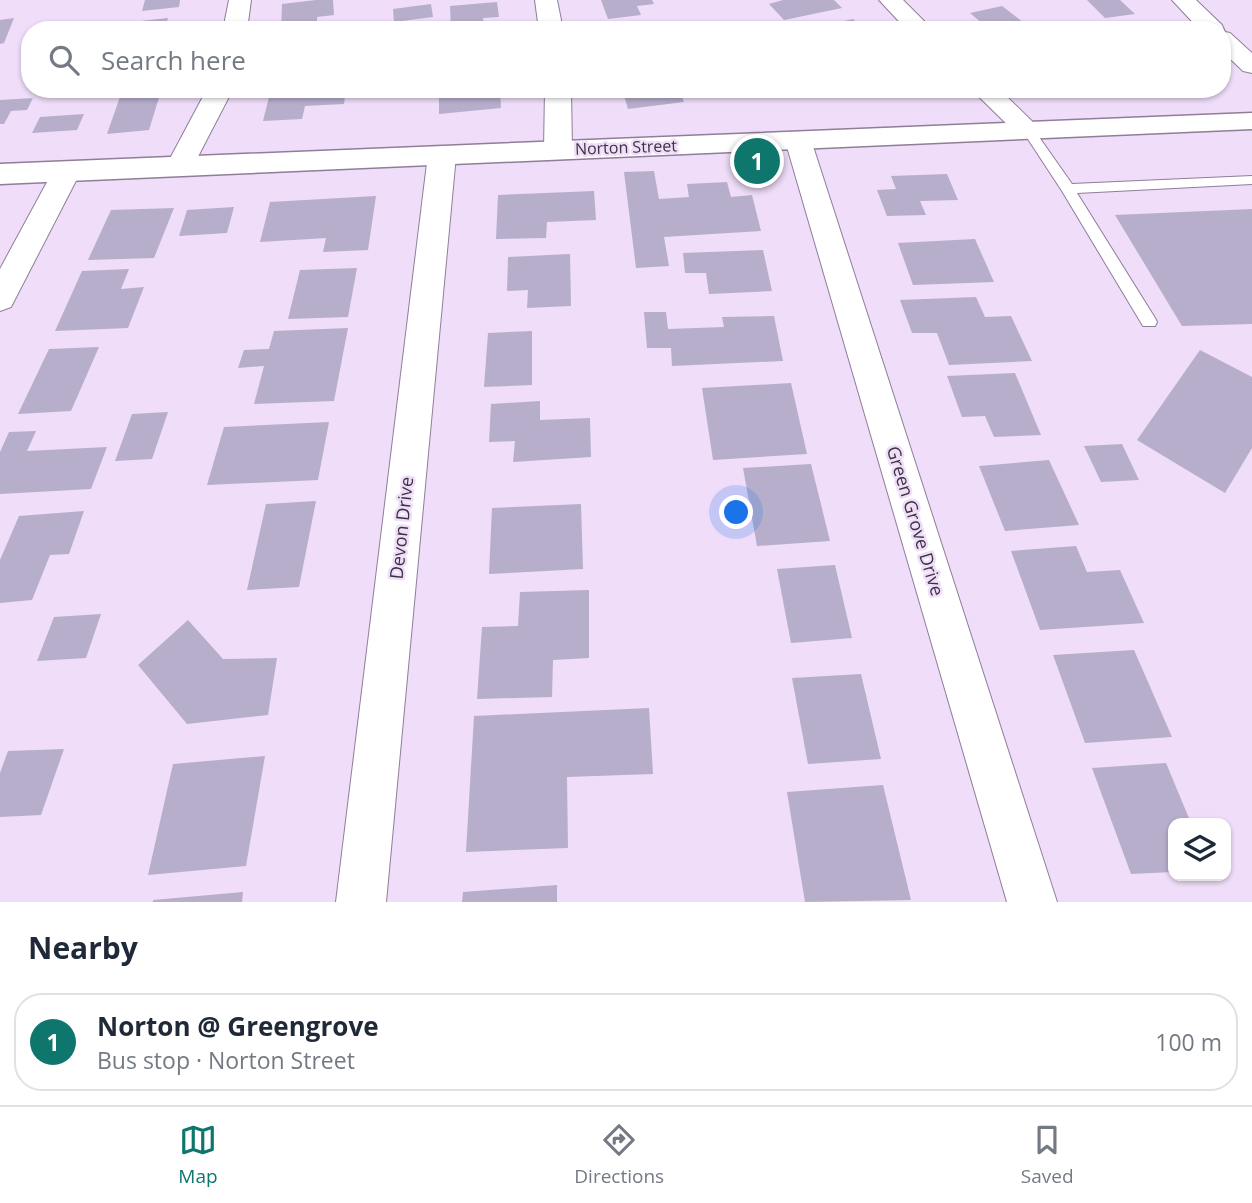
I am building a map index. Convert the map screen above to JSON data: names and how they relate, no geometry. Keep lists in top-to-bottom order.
{
  "streets": {
    "street": ["Norton Street", "Green Grove Drive", "Devon Drive"]
  },
  "crossings": [
    ["Norton Street", "Green Grove Drive"],
    ["Norton Street", "Devon Drive"]
  ],
  "page": {
    "search": "Search here",
    "pins": "1",
    "heading": "Nearby",
    "list": [
      {
        "mark": "1",
        "name": "Norton @ Greengrove",
        "note": "Bus stop · Norton Street",
        "value": "100 m"
      }
    ],
    "nav": ["Map", "Directions", "Saved"]
  }
}
